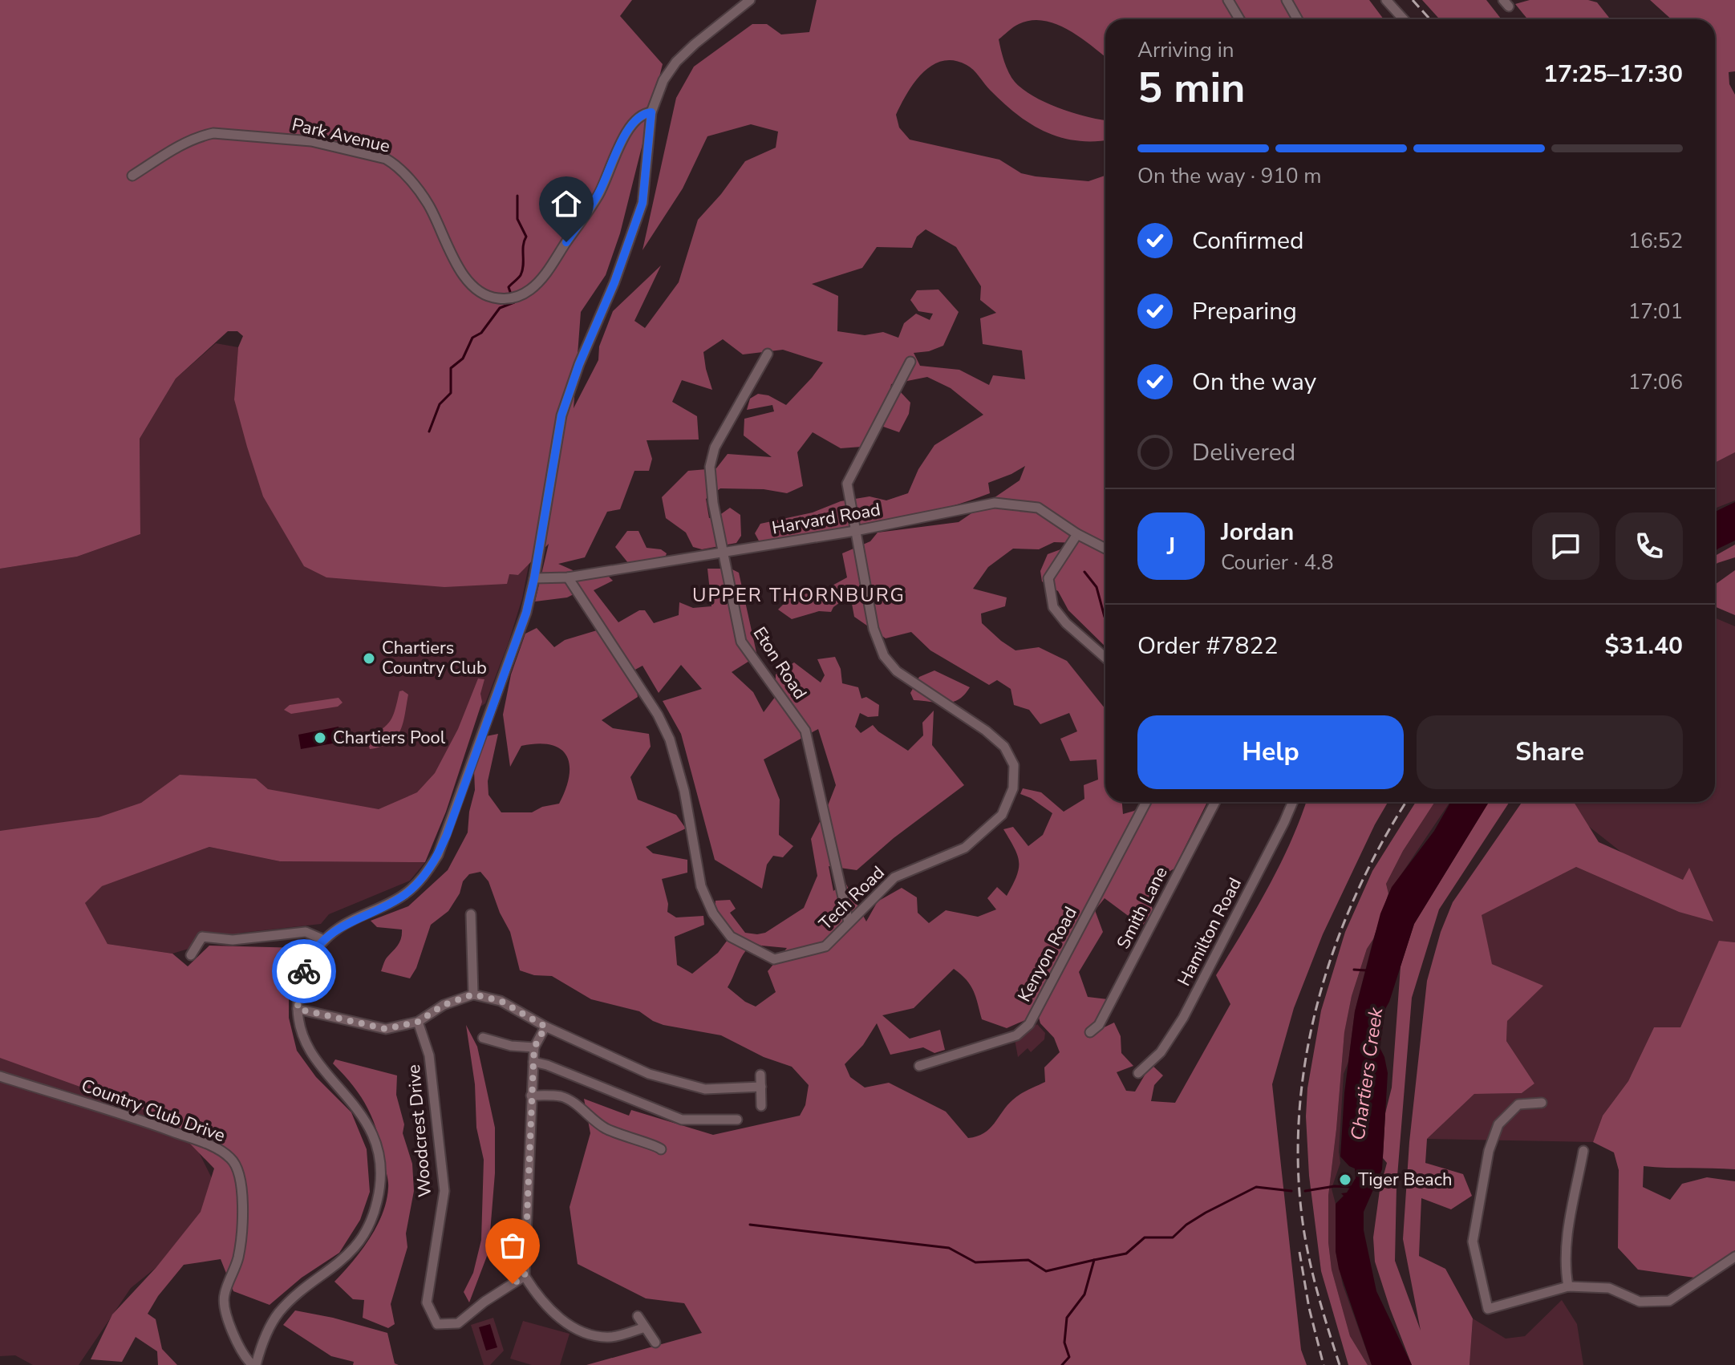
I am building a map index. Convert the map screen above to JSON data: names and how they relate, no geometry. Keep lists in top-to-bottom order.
{
  "streets": {
    "street": [
      "Park Avenue",
      "Harvard Road",
      "Eton Road",
      "Tech Road",
      "Smith Lane",
      "Hamilton Road",
      "Kenyon Road",
      "Country Club Drive",
      "Woodcrest Drive"
    ]
  },
  "crossings": [
    ["Harvard Road", "Eton Road"],
    ["Harvard Road", "Tech Road"],
    ["Eton Road", "Tech Road"]
  ],
  "districts": ["UPPER THORNBURG"],
  "water": ["Chartiers Creek"],
  "places": ["Chartiers Country Club", "Chartiers Pool", "Tiger Beach"],
  "page": {
    "heading": ["5 min", "Arriving in", "17:25–17:30"],
    "panel": [
      "Jordan",
      "Courier · 4.8",
      "Order #7822",
      "$31.40"
    ],
    "bar": "On the way · 910 m",
    "list": [
      ["Confirmed", "16:52"],
      ["Preparing", "17:01"],
      ["On the way", "17:06"],
      "Delivered"
    ],
    "round": "J",
    "buttons": ["Help", "Share"]
  }
}
